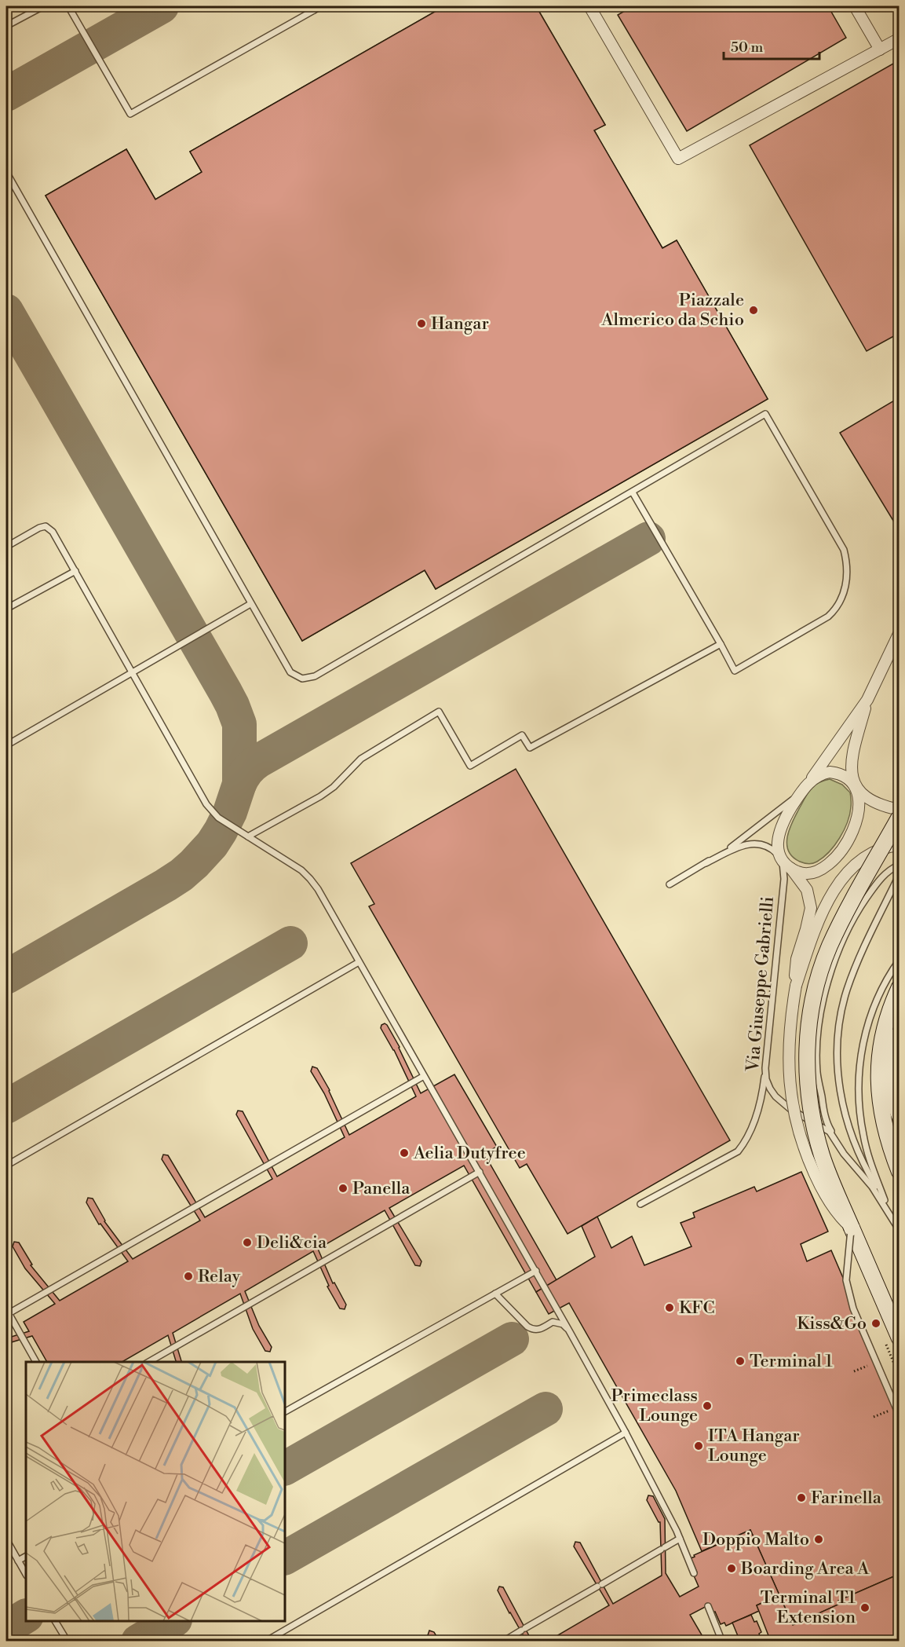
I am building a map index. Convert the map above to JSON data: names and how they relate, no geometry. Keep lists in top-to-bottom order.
{
  "streets": {
    "lane": ["Via Giuseppe Gabrielli"]
  },
  "places": [
    "Piazzale Almerico da Schio",
    "Hangar",
    "Aelia Dutyfree",
    "Panella",
    "Deli&cia",
    "Relay",
    "KFC",
    "Kiss&Go",
    "Terminal 1",
    "Primeclass Lounge",
    "ITA Hangar Lounge",
    "Farinella",
    "Doppio Malto",
    "Boarding Area A",
    "Terminal T1 Extension"
  ],
  "scale_bar": "50 m"
}
